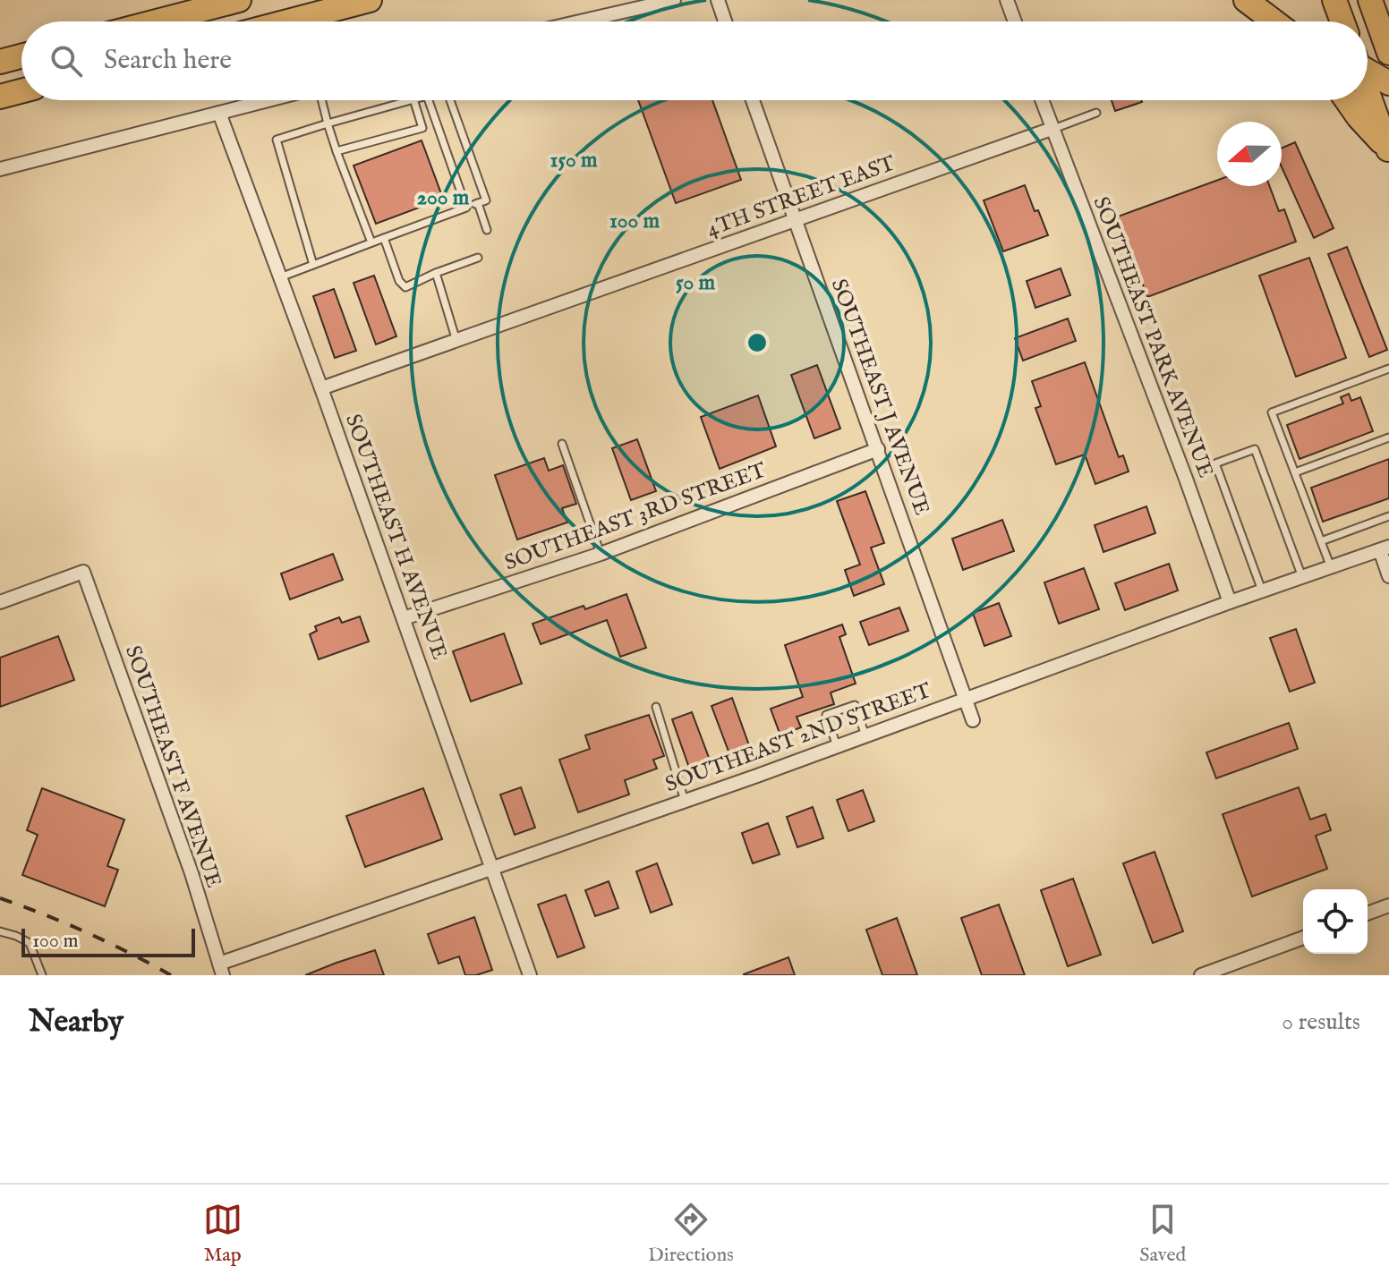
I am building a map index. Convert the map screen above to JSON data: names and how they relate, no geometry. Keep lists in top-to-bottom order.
{
  "streets": {
    "street": [
      "4TH STREET EAST",
      "SOUTHEAST PARK AVENUE",
      "SOUTHEAST J AVENUE",
      "SOUTHEAST 3RD STREET",
      "SOUTHEAST H AVENUE",
      "SOUTHEAST 2ND STREET",
      "SOUTHEAST F AVENUE"
    ]
  },
  "crossings": [
    ["4TH STREET EAST", "SOUTHEAST PARK AVENUE"],
    ["4TH STREET EAST", "SOUTHEAST J AVENUE"],
    ["4TH STREET EAST", "SOUTHEAST H AVENUE"],
    ["SOUTHEAST PARK AVENUE", "SOUTHEAST 2ND STREET"],
    ["SOUTHEAST J AVENUE", "SOUTHEAST 3RD STREET"],
    ["SOUTHEAST J AVENUE", "SOUTHEAST 2ND STREET"],
    ["SOUTHEAST 3RD STREET", "SOUTHEAST H AVENUE"],
    ["SOUTHEAST H AVENUE", "SOUTHEAST 2ND STREET"],
    ["SOUTHEAST 2ND STREET", "SOUTHEAST F AVENUE"]
  ],
  "scale_bar": "100 m",
  "north": "left",
  "page": {
    "search": "Search here",
    "scale": "100 m",
    "heading": ["Nearby", "0 results"],
    "nav": ["Map", "Directions", "Saved"]
  },
  "rings": [
    "150 m",
    "200 m",
    "100 m",
    "50 m"
  ]
}
